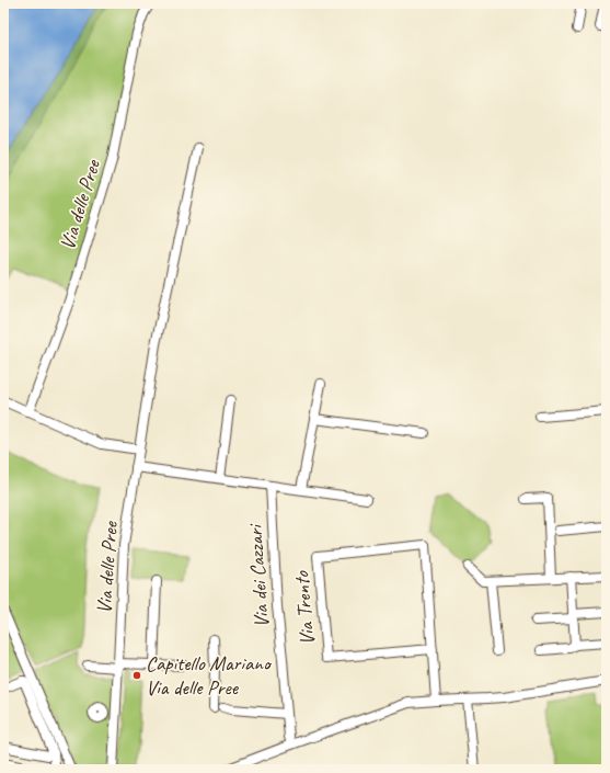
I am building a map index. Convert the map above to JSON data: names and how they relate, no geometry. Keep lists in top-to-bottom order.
{
  "streets": {
    "street": ["Via delle Pree", "Via dei Cazzari", "Via Trento"]
  },
  "places": ["Capitello Mariano Via delle Pree"]
}
